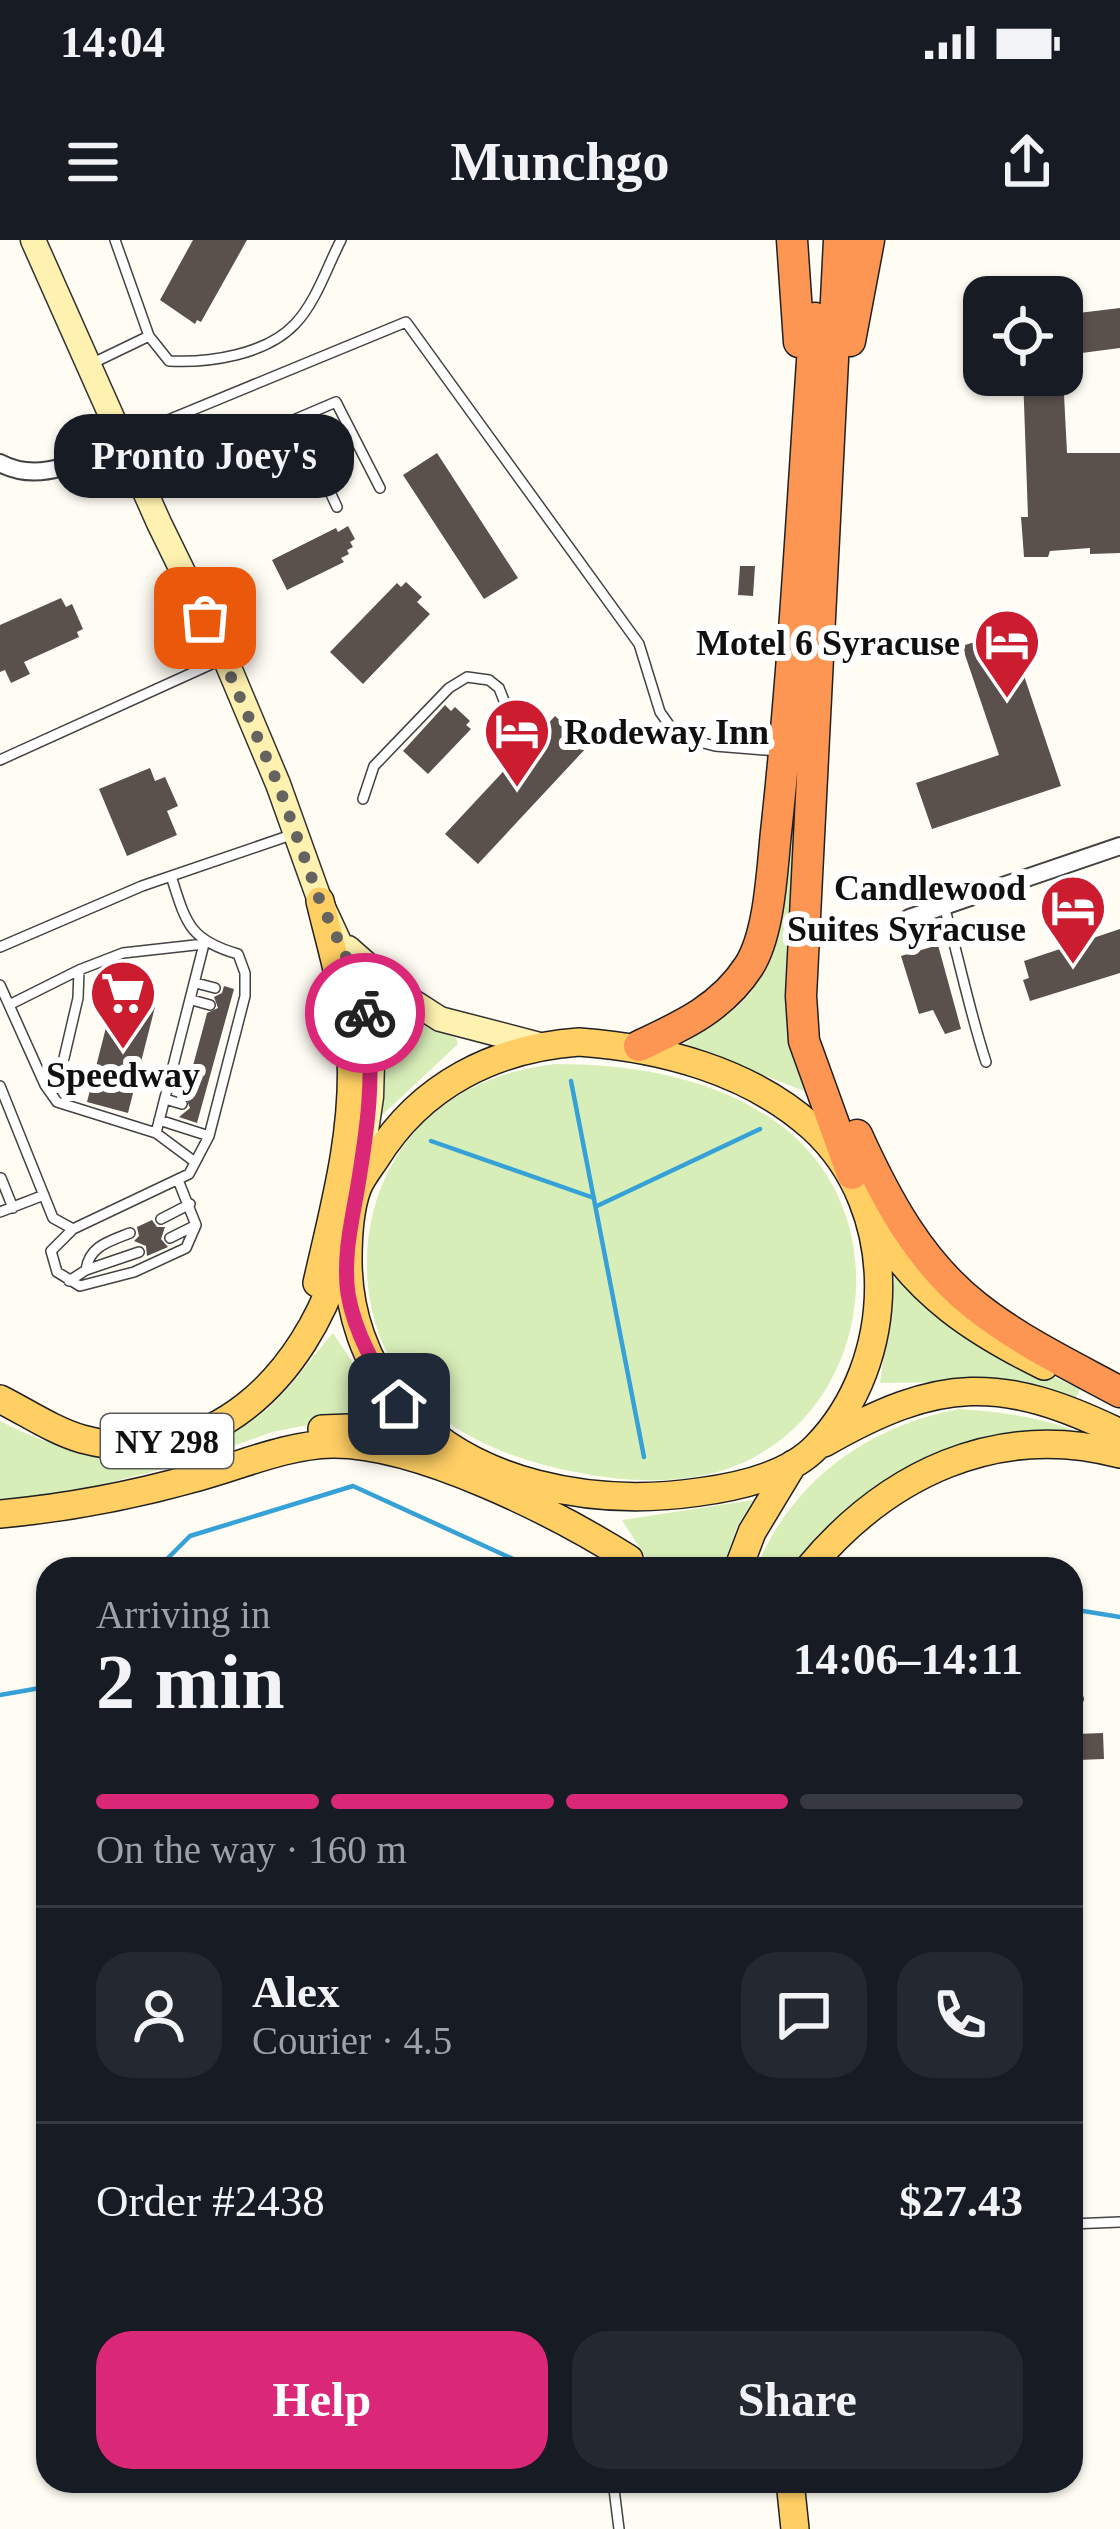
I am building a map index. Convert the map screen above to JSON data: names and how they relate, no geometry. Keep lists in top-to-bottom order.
{
  "streets": {
    "main road": ["NY 298"]
  },
  "places": {
    "other": ["Pronto Joey's"],
    "hotel": ["Motel 6 Syracuse", "Rodeway Inn", "Candlewood Suites Syracuse"],
    "supermarket": ["Speedway"]
  },
  "page": {
    "status": "14:04",
    "header": "Munchgo",
    "bubble": "Pronto Joey's",
    "heading": ["2 min", "Arriving in", "14:06–14:11"],
    "panel": [
      "Alex",
      "Courier · 4.5",
      "Order #2438",
      "$27.43"
    ],
    "bar": "On the way · 160 m",
    "buttons": ["Help", "Share"]
  }
}
